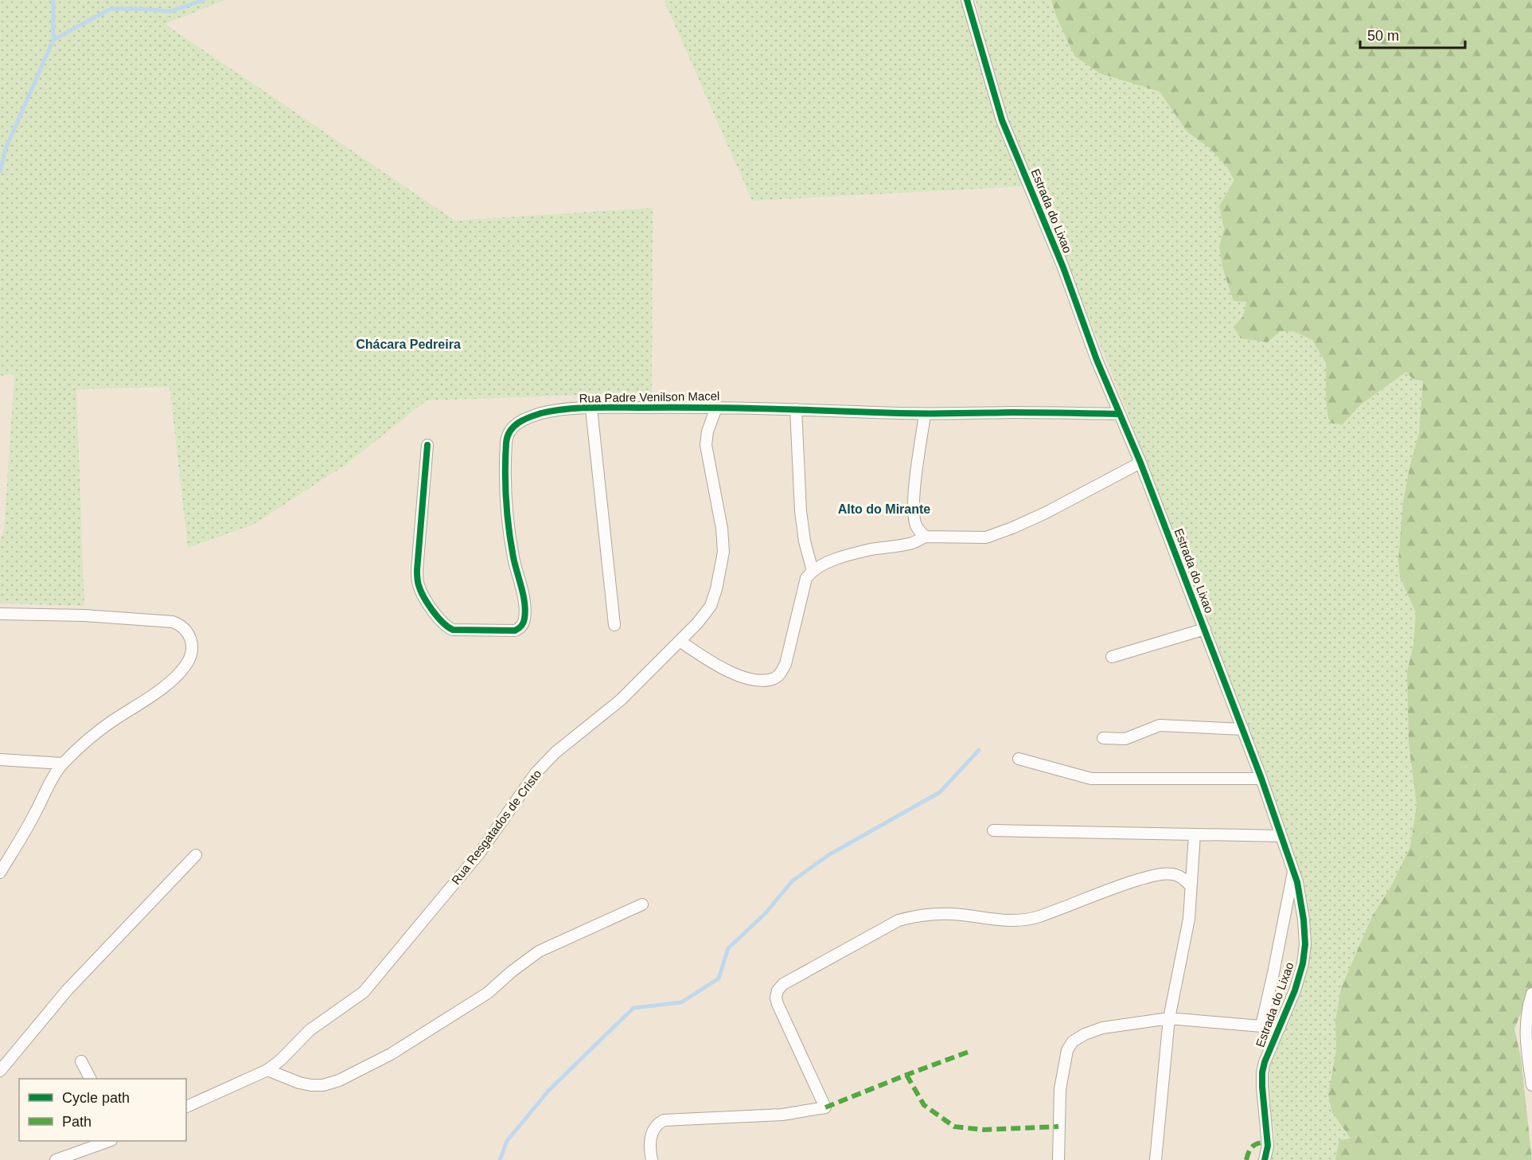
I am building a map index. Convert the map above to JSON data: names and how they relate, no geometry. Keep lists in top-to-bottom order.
{
  "streets": {
    "street": ["Estrada do Lixao", "Rua Padre Venilson Macel", "Rua Resgatados de Cristo"]
  },
  "crossings": [
    ["Estrada do Lixao", "Rua Padre Venilson Macel"],
    ["Rua Padre Venilson Macel", "Rua Resgatados de Cristo"]
  ],
  "districts": ["Chácara Pedreira", "Alto do Mirante"],
  "legend": ["Cycle path", "Path"],
  "scale_bar": "50 m"
}
